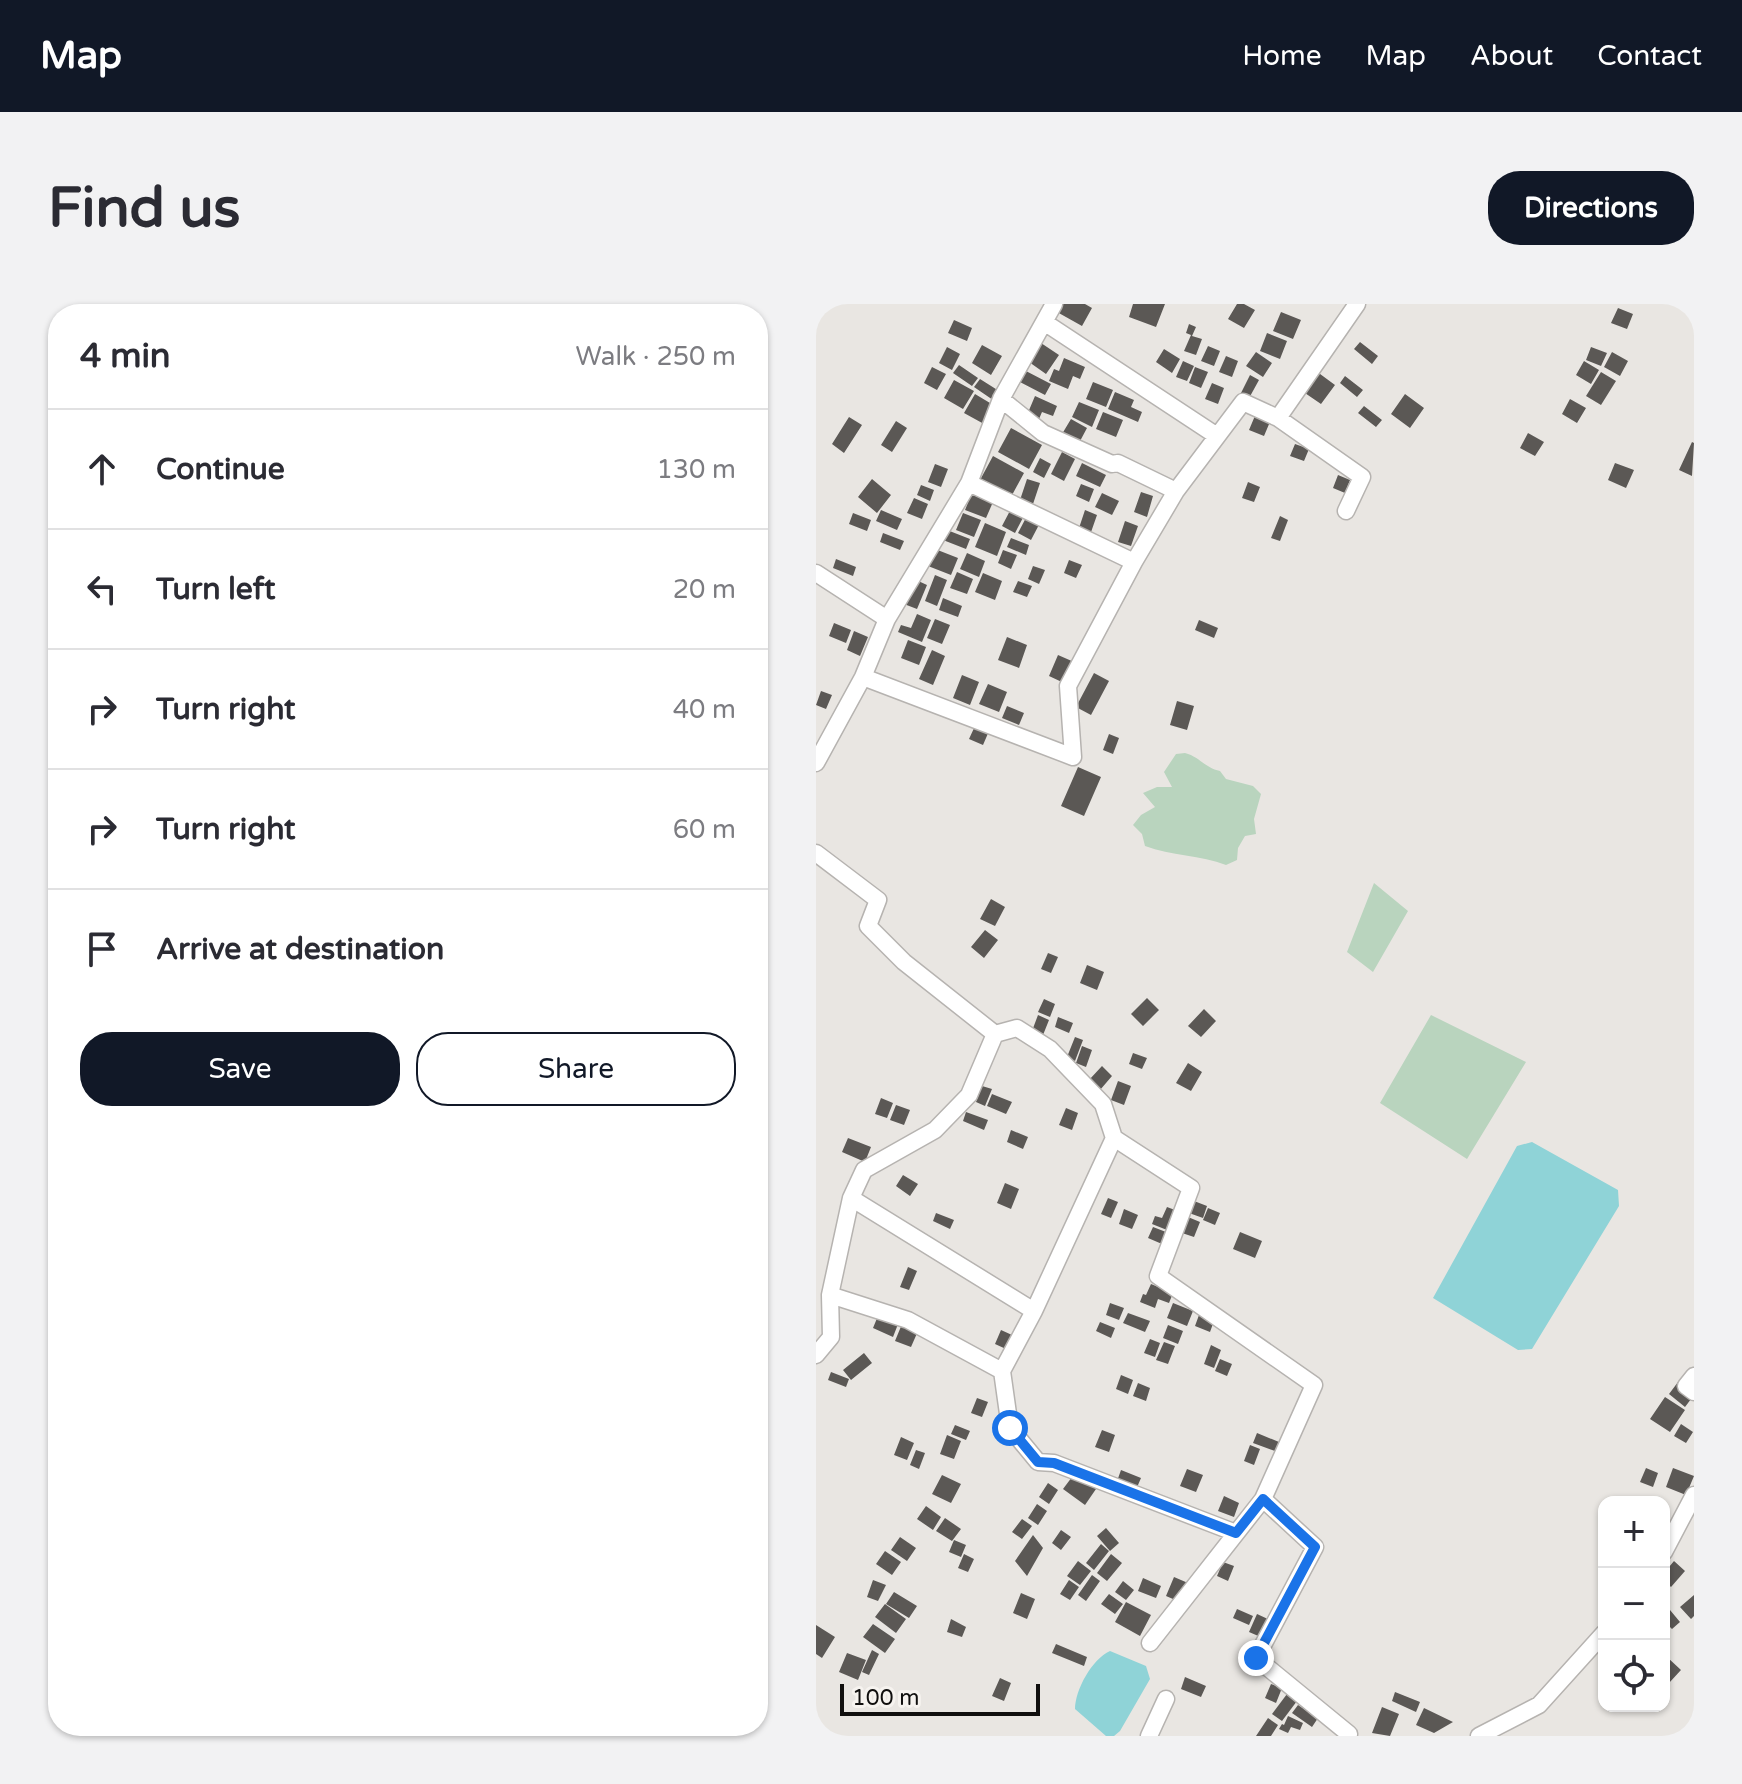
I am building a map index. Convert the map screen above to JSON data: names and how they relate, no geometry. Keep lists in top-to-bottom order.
{
  "scale_bar": "100 m",
  "page": {
    "header": "Map",
    "nav": [
      "Home",
      "Map",
      "About",
      "Contact"
    ],
    "buttons": [
      "Directions",
      ["Save", "Share"]
    ],
    "title": "Find us",
    "heading": ["4 min", "Walk · 250 m"],
    "list": [
      ["Continue", "130 m"],
      ["Turn left", "20 m"],
      ["Turn right", "40 m"],
      ["Turn right", "60 m"],
      "Arrive at destination"
    ],
    "map_buttons": ["+", "−"],
    "scale": "100 m"
  }
}
